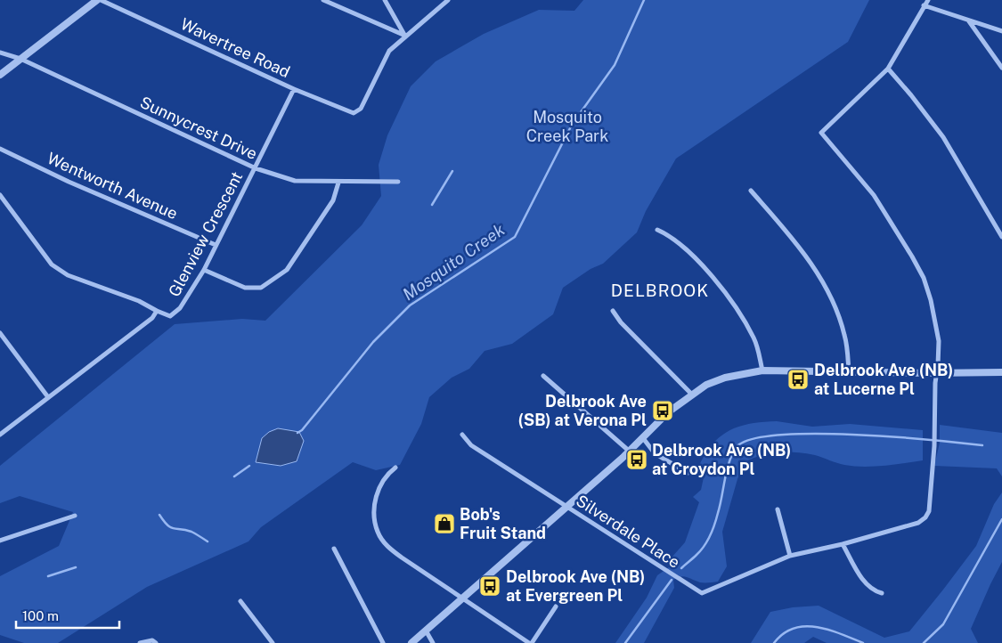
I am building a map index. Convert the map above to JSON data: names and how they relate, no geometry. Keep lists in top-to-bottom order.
{
  "streets": {
    "street": [
      "Wavertree Road",
      "Sunnycrest Drive",
      "Wentworth Avenue",
      "Glenview Crescent",
      "Silverdale Place"
    ]
  },
  "crossings": [
    ["Wavertree Road", "Glenview Crescent"],
    ["Sunnycrest Drive", "Glenview Crescent"],
    ["Wentworth Avenue", "Glenview Crescent"]
  ],
  "districts": ["DELBROOK"],
  "water": ["Mosquito Creek"],
  "parks": ["Mosquito Creek Park"],
  "places": {
    "bus stop": [
      "Delbrook Ave (NB) at Lucerne Pl",
      "Delbrook Ave (SB) at Verona Pl",
      "Delbrook Ave (NB) at Croydon Pl",
      "Delbrook Ave (NB) at Evergreen Pl"
    ],
    "shop": ["Bob's Fruit Stand"]
  },
  "scale_bar": "100 m"
}
